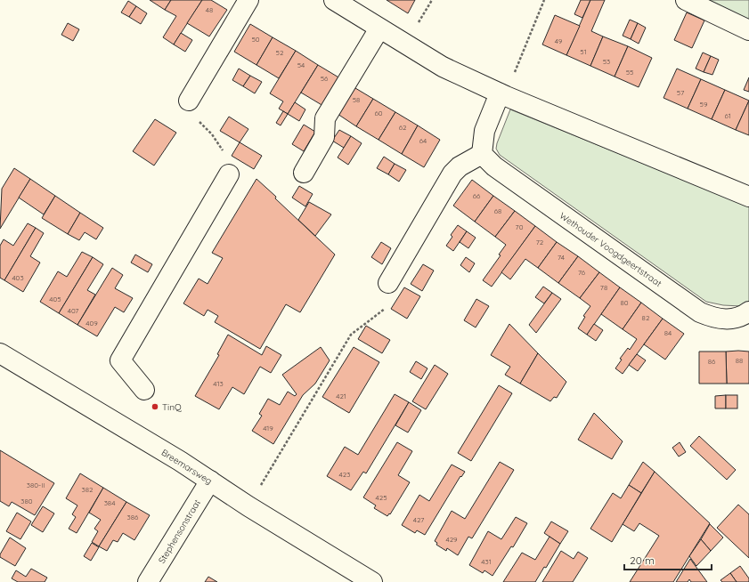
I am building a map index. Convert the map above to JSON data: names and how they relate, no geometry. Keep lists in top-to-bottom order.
{
  "streets": {
    "street": ["Wethouder Voogdgeertstraat", "Breemarsweg", "Stephensonstraat"]
  },
  "crossings": [
    ["Breemarsweg", "Stephensonstraat"]
  ],
  "places": ["TinQ"],
  "house_numbers": [
    "48",
    "50",
    "49",
    "51",
    "52",
    "53",
    "54",
    "55",
    "56",
    "57",
    "58",
    "59",
    "60",
    "61",
    "62",
    "64",
    "66",
    "68",
    "70",
    "72",
    "74",
    "76",
    "403",
    "78",
    "405",
    "80",
    "407",
    "82",
    "409",
    "84",
    "88",
    "86",
    "413",
    "421",
    "419",
    "423",
    "380-II",
    "382",
    "425",
    "380",
    "384",
    "386",
    "427",
    "429",
    "431"
  ],
  "scale_bar": "20 m"
}
